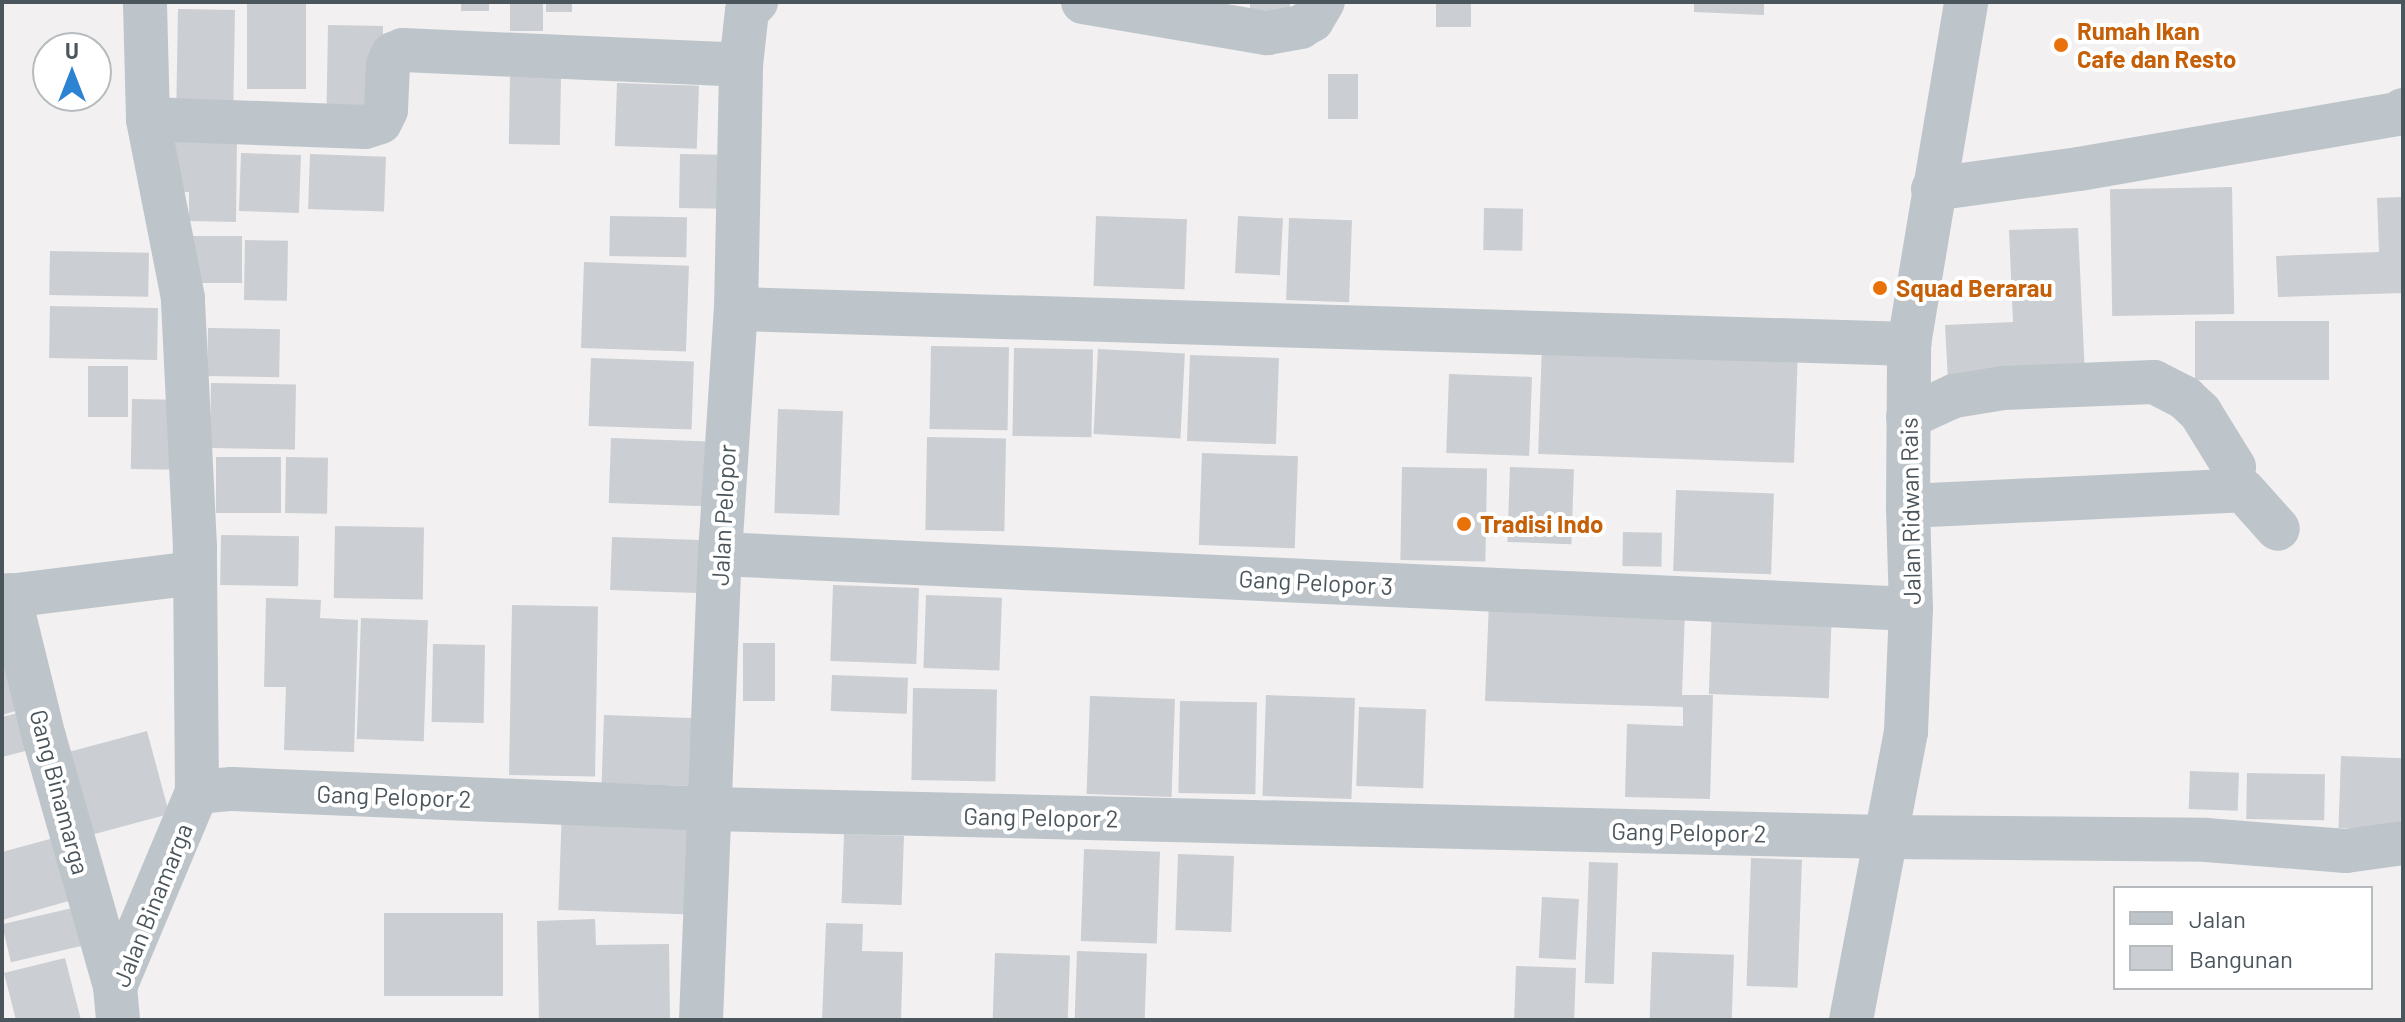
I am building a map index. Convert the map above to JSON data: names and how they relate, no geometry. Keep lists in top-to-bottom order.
{
  "streets": {
    "street": [
      "Jalan Ridwan Rais",
      "Jalan Pelopor",
      "Gang Pelopor 3",
      "Gang Binamarga",
      "Gang Pelopor 2",
      "Jalan Binamarga"
    ]
  },
  "crossings": [
    ["Jalan Ridwan Rais", "Gang Pelopor 3"],
    ["Jalan Ridwan Rais", "Gang Pelopor 2"],
    ["Jalan Pelopor", "Gang Pelopor 3"],
    ["Jalan Pelopor", "Gang Pelopor 2"],
    ["Gang Binamarga", "Jalan Binamarga"],
    ["Gang Pelopor 2", "Jalan Binamarga"]
  ],
  "places": ["Rumah Ikan Cafe dan Resto", "Squad Berarau", "Tradisi Indo"],
  "legend": ["Jalan", "Bangunan"],
  "north": "top"
}
